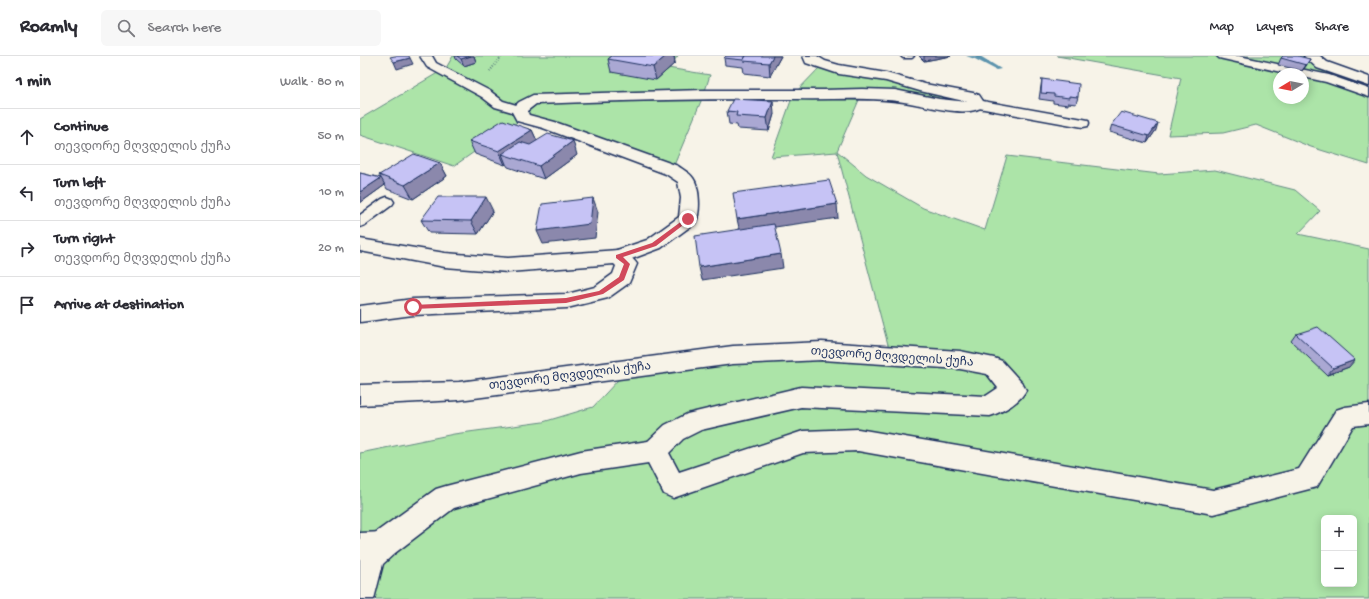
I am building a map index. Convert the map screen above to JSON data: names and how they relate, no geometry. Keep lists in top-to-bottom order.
{
  "streets": {
    "street": ["თევდორე მღვდელის ქუჩა"]
  },
  "north": "left",
  "page": {
    "header": "Roamly",
    "search": "Search here",
    "nav": ["Map", "Layers", "Share"],
    "heading": ["1 min", "Walk · 80 m"],
    "list": [
      ["Continue", "თევდორე მღვდელის ქუჩა", "50 m"],
      ["Turn left", "თევდორე მღვდელის ქუჩა", "10 m"],
      ["Turn right", "თევდორე მღვდელის ქუჩა", "20 m"],
      "Arrive at destination"
    ],
    "map_buttons": ["+", "−"]
  }
}
